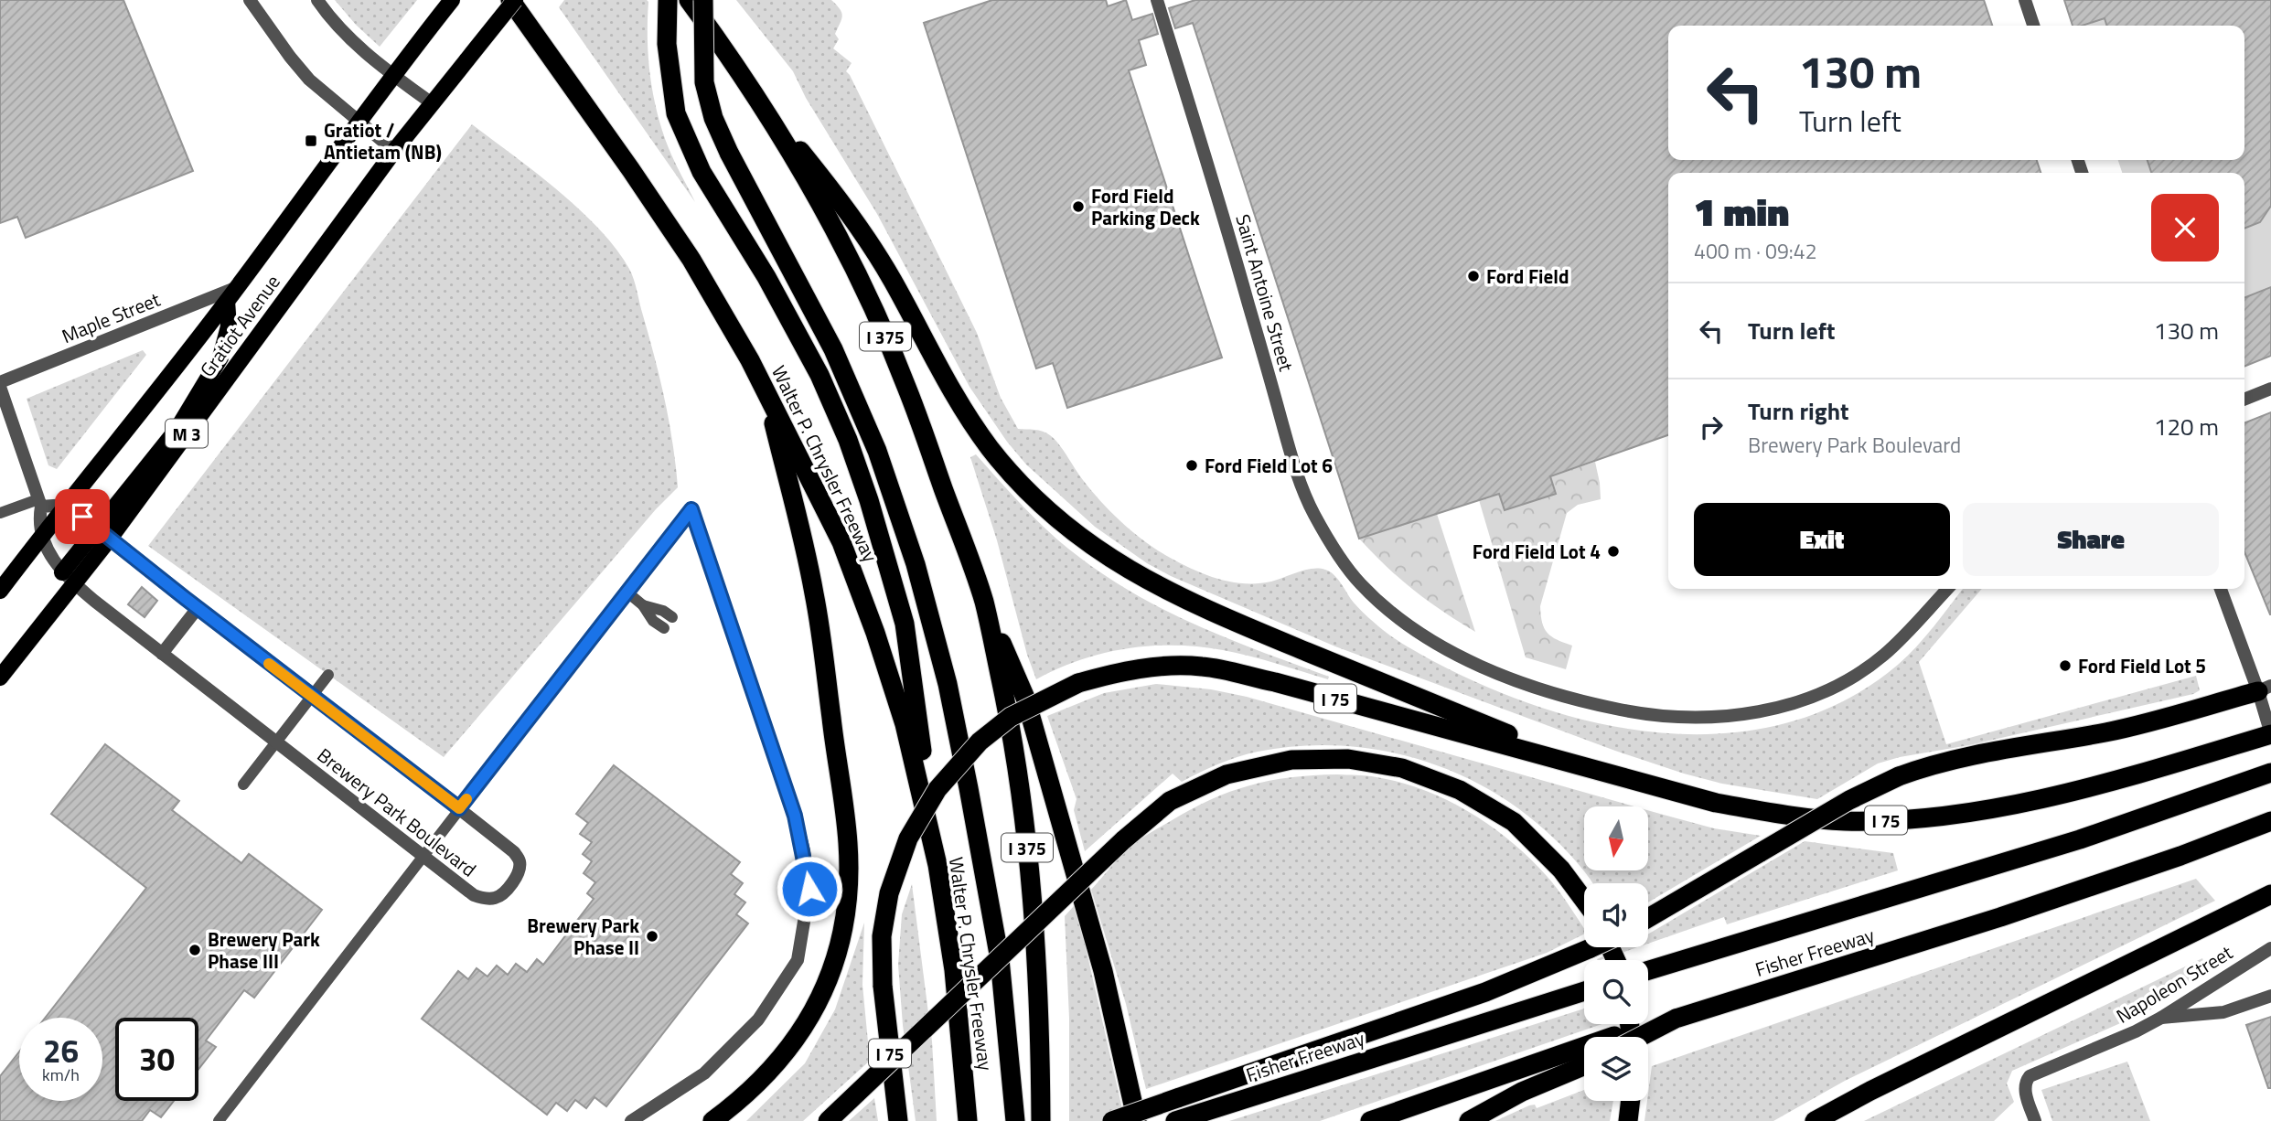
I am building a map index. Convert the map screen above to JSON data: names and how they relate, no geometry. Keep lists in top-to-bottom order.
{
  "streets": {
    "highway": [
      "I 375",
      "Walter P. Chrysler Freeway",
      "I 75",
      "Fisher Freeway"
    ],
    "main road": ["Gratiot Avenue", "M 3"],
    "street": [
      "Saint Antoine Street",
      "Maple Street",
      "Brewery Park Boulevard",
      "Napoleon Street"
    ]
  },
  "crossings": [
    ["Maple Street", "Gratiot Avenue"],
    ["Gratiot Avenue", "Walter P. Chrysler Freeway"],
    ["Gratiot Avenue", "Brewery Park Boulevard"]
  ],
  "places": {
    "transit": ["Gratiot / Antietam (NB)"],
    "other": [
      "Ford Field Parking Deck",
      "Ford Field",
      "Ford Field Lot 6",
      "Ford Field Lot 4",
      "Ford Field Lot 5",
      "Brewery Park Phase II",
      "Brewery Park Phase III"
    ]
  },
  "north": "bottom",
  "page": {
    "turn": ["130 m", "Turn left"],
    "heading": ["1 min", "400 m · 09:42"],
    "list": [
      {
        "name": "Turn left",
        "value": "130 m"
      },
      {
        "name": "Turn right",
        "note": "Brewery Park Boulevard",
        "value": "120 m"
      }
    ],
    "buttons": ["Exit", "Share"],
    "speed": "26 km/h",
    "limit": "30"
  }
}
